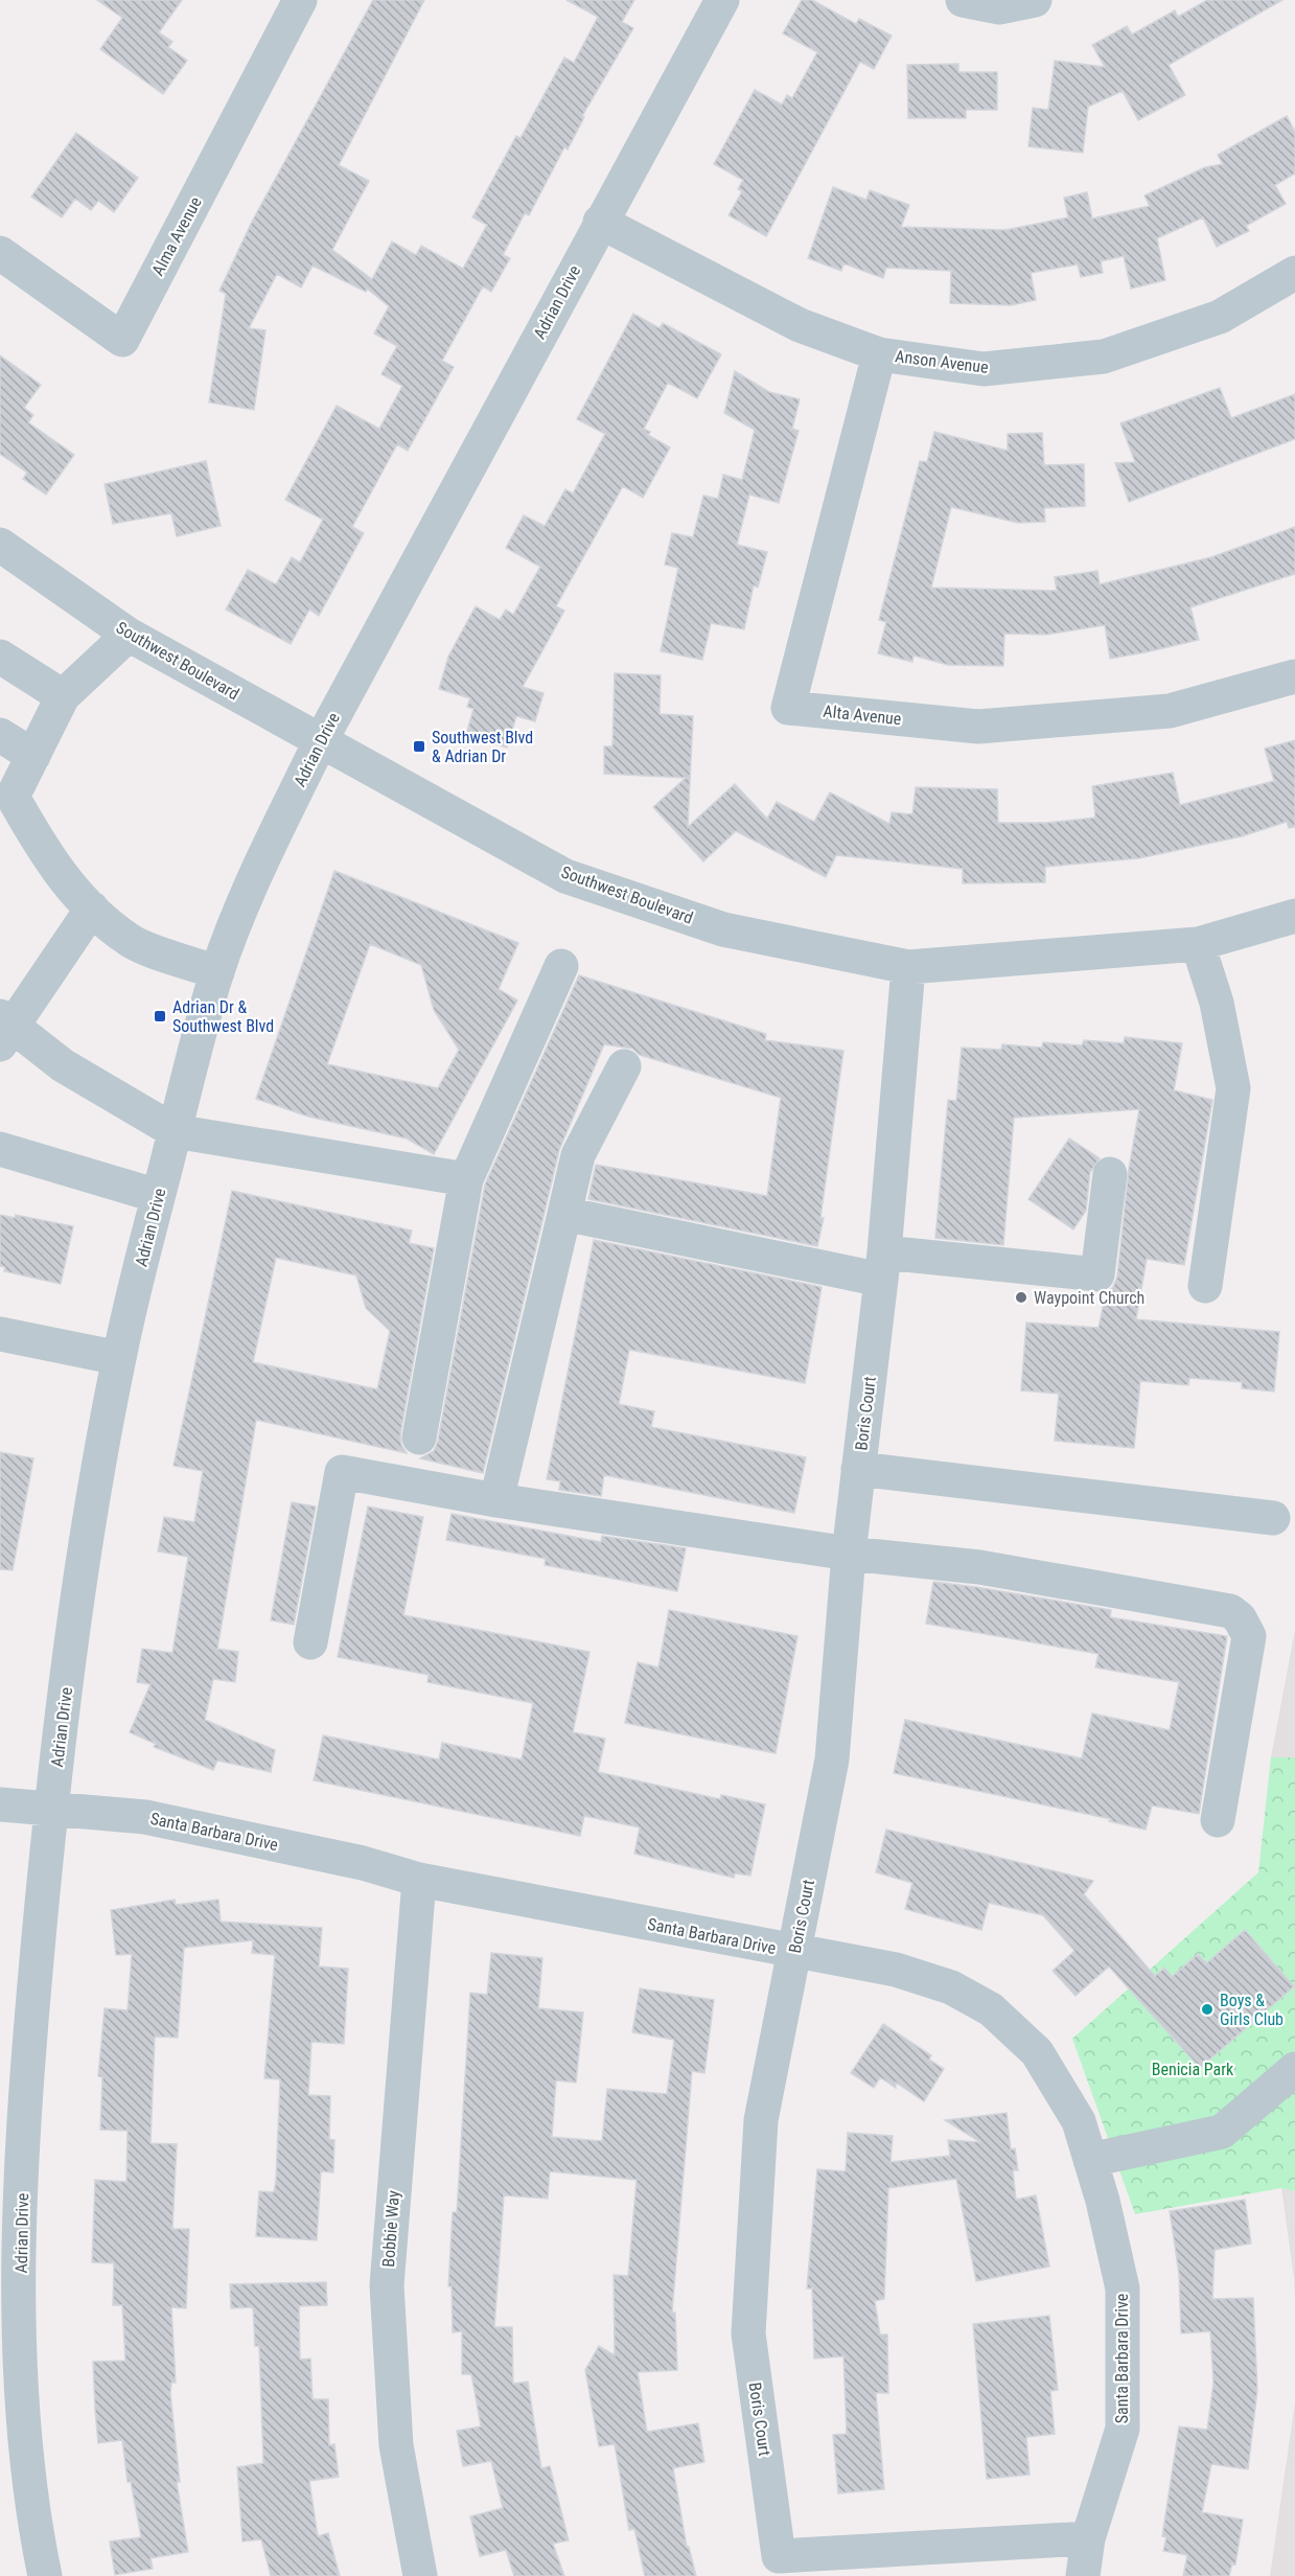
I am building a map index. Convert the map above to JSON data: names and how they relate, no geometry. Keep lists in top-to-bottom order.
{
  "streets": {
    "street": [
      "Alma Avenue",
      "Adrian Drive",
      "Anson Avenue",
      "Southwest Boulevard",
      "Alta Avenue",
      "Boris Court",
      "Santa Barbara Drive",
      "Bobbie Way"
    ]
  },
  "crossings": [
    ["Adrian Drive", "Anson Avenue"],
    ["Adrian Drive", "Southwest Boulevard"],
    ["Adrian Drive", "Santa Barbara Drive"],
    ["Anson Avenue", "Alta Avenue"],
    ["Southwest Boulevard", "Boris Court"],
    ["Boris Court", "Santa Barbara Drive"],
    ["Santa Barbara Drive", "Bobbie Way"]
  ],
  "parks": ["Benicia Park"],
  "places": {
    "transit": ["Southwest Blvd & Adrian Dr", "Adrian Dr & Southwest Blvd"],
    "other": ["Waypoint Church", "Boys & Girls Club"]
  }
}
